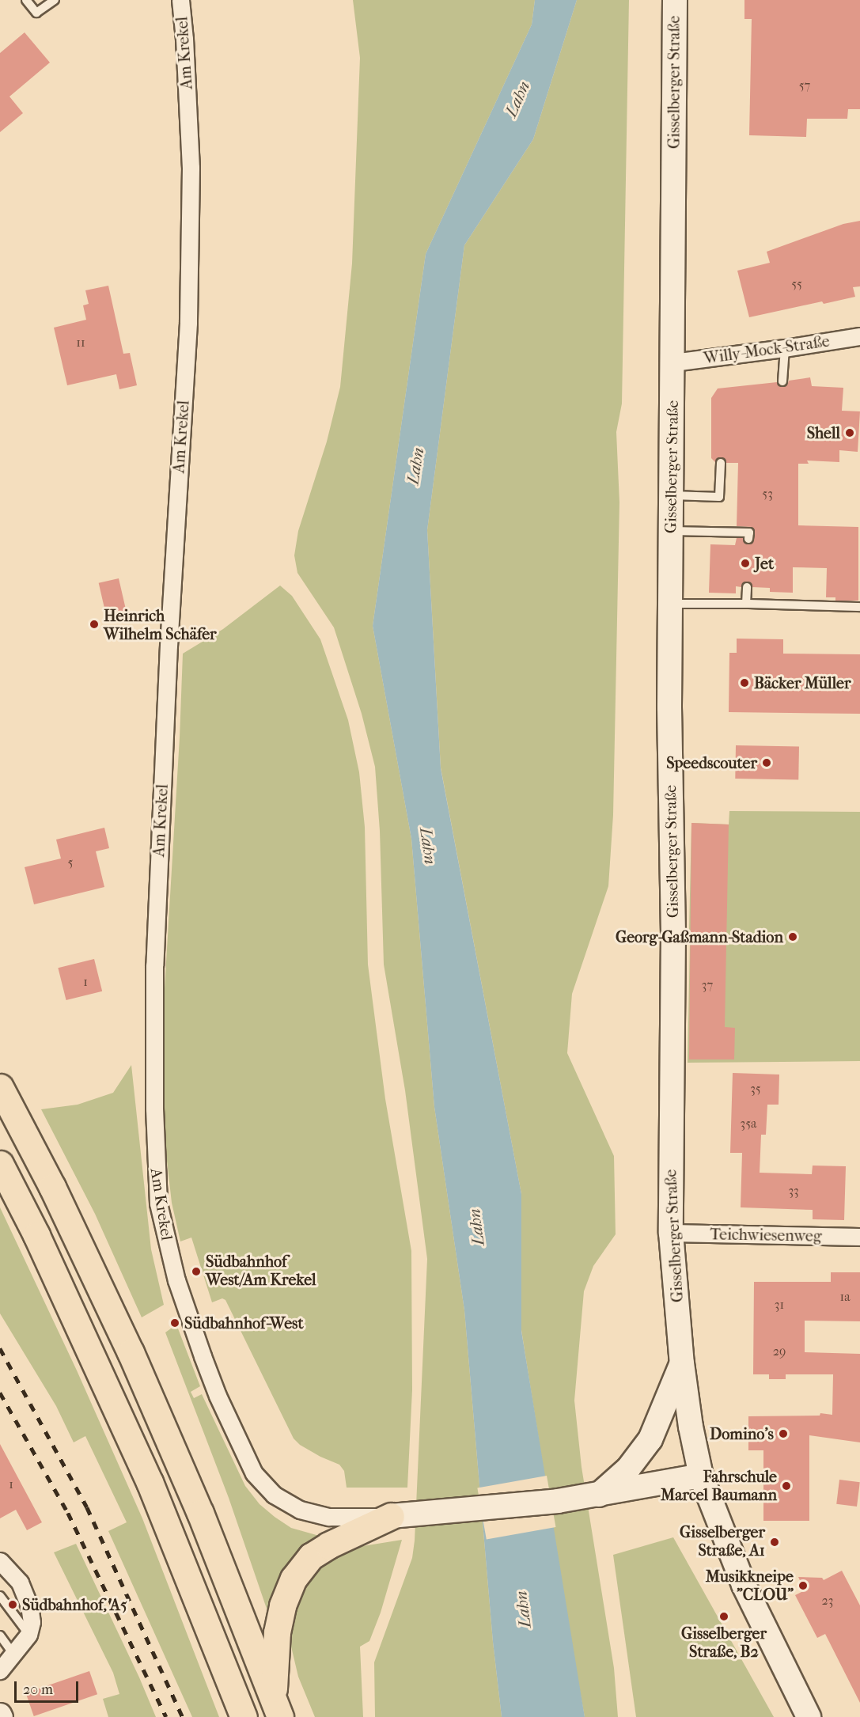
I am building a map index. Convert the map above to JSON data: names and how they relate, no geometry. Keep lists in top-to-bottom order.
{
  "streets": {
    "main road": ["Gisselberger Straße"],
    "street": ["Am Krekel", "Willy-Mock-Straße", "Teichwiesenweg"]
  },
  "crossings": [
    ["Gisselberger Straße", "Willy-Mock-Straße"],
    ["Gisselberger Straße", "Teichwiesenweg"]
  ],
  "water": ["Lahn"],
  "places": [
    "Shell",
    "Jet",
    "Heinrich Wilhelm Schäfer",
    "Bäcker Müller",
    "Speedscouter",
    "Georg-Gaßmann-Stadion",
    "Südbahnhof West/Am Krekel",
    "Südbahnhof-West",
    "Domino's",
    "Fahrschule Marcel Baumann",
    "Gisselberger Straße, A1",
    "Musikkneipe \"CLOU\"",
    "Südbahnhof, A5",
    "Gisselberger Straße, B2"
  ],
  "house_numbers": [
    "57",
    "55",
    "11",
    "53",
    "5",
    "1",
    "37",
    "35",
    "35a",
    "33",
    "1a",
    "31",
    "29",
    "1",
    "23"
  ],
  "scale_bar": "20 m"
}
